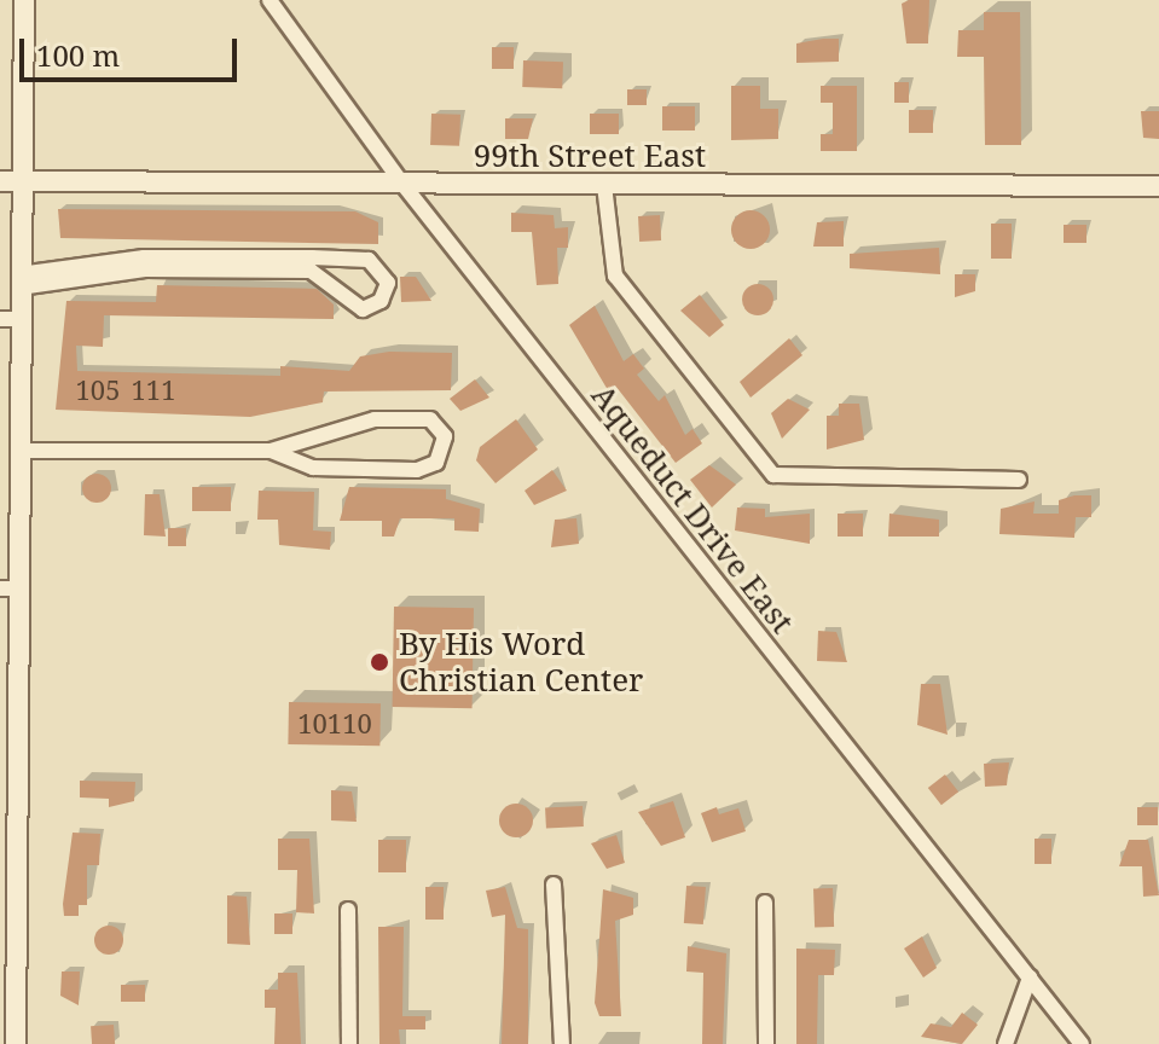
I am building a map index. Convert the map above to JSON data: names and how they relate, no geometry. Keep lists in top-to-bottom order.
{
  "streets": {
    "street": ["99th Street East", "Aqueduct Drive East"]
  },
  "crossings": [
    ["99th Street East", "Aqueduct Drive East"]
  ],
  "places": ["By His Word Christian Center"],
  "house_numbers": ["105", "111", "10110"],
  "scale_bar": "100 m"
}
